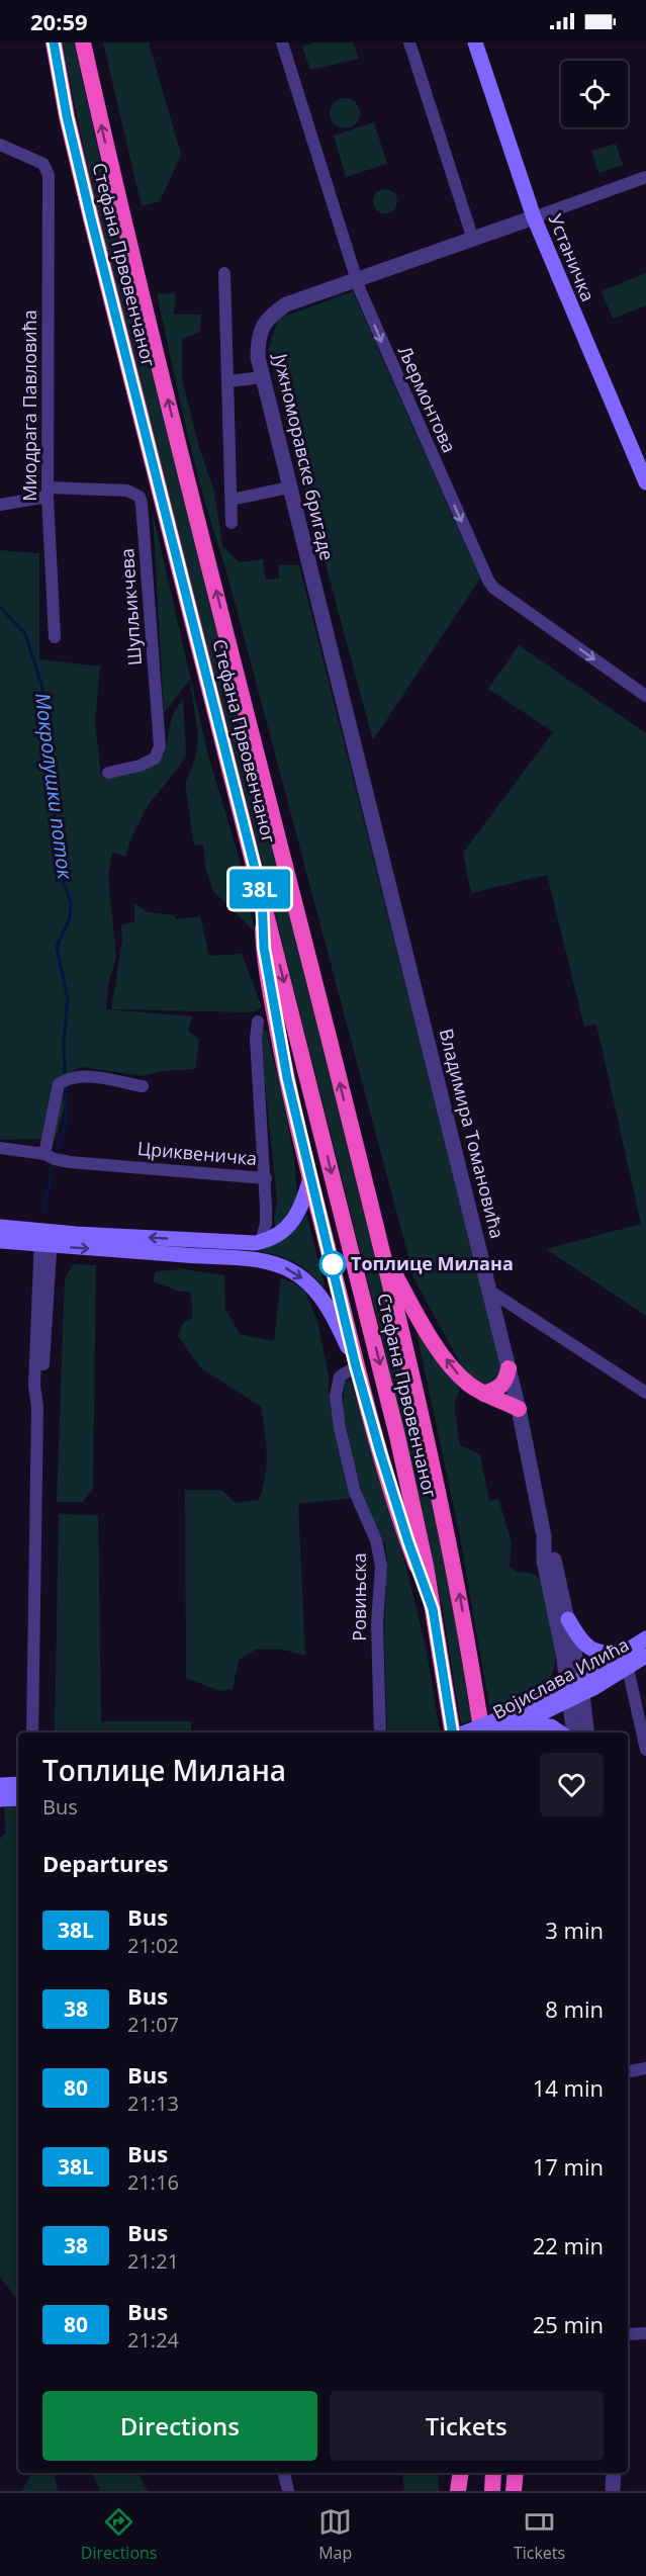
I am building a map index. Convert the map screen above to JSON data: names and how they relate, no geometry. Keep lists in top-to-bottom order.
{
  "streets": {
    "highway": ["Стефана Првовенчаног"],
    "main road": ["Устаничка", "Војислава Илића"],
    "street": [
      "Љермонтова",
      "Миодрага Павловића",
      "Јужноморавске бригаде",
      "Шупљикчева",
      "Владимира Томановића",
      "Цриквеничка",
      "Ровињска"
    ]
  },
  "crossings": [
    ["Устаничка", "Јужноморавске бригаде"],
    ["Љермонтова", "Јужноморавске бригаде"],
    ["Миодрага Павловића", "Шупљикчева"],
    ["Јужноморавске бригаде", "Владимира Томановића"],
    ["Владимира Томановића", "Војислава Илића"]
  ],
  "one_way": ["Љермонтова"],
  "water": ["Мокролушки поток"],
  "places": ["Топлице Милана"],
  "lines": ["bus line 38L"],
  "page": {
    "status": "20:59",
    "on_map": "38L",
    "heading": [
      ["Топлице Милана", "Bus"],
      "Departures"
    ],
    "list": [
      {
        "mark": "38L",
        "name": "Bus",
        "note": "21:02",
        "value": "3 min"
      },
      {
        "mark": "38",
        "name": "Bus",
        "note": "21:07",
        "value": "8 min"
      },
      {
        "mark": "80",
        "name": "Bus",
        "note": "21:13",
        "value": "14 min"
      },
      {
        "mark": "38L",
        "name": "Bus",
        "note": "21:16",
        "value": "17 min"
      },
      {
        "mark": "38",
        "name": "Bus",
        "note": "21:21",
        "value": "22 min"
      },
      {
        "mark": "80",
        "name": "Bus",
        "note": "21:24",
        "value": "25 min"
      }
    ],
    "buttons": ["Directions", "Tickets"],
    "tabs": ["Directions", "Map", "Tickets"]
  }
}
